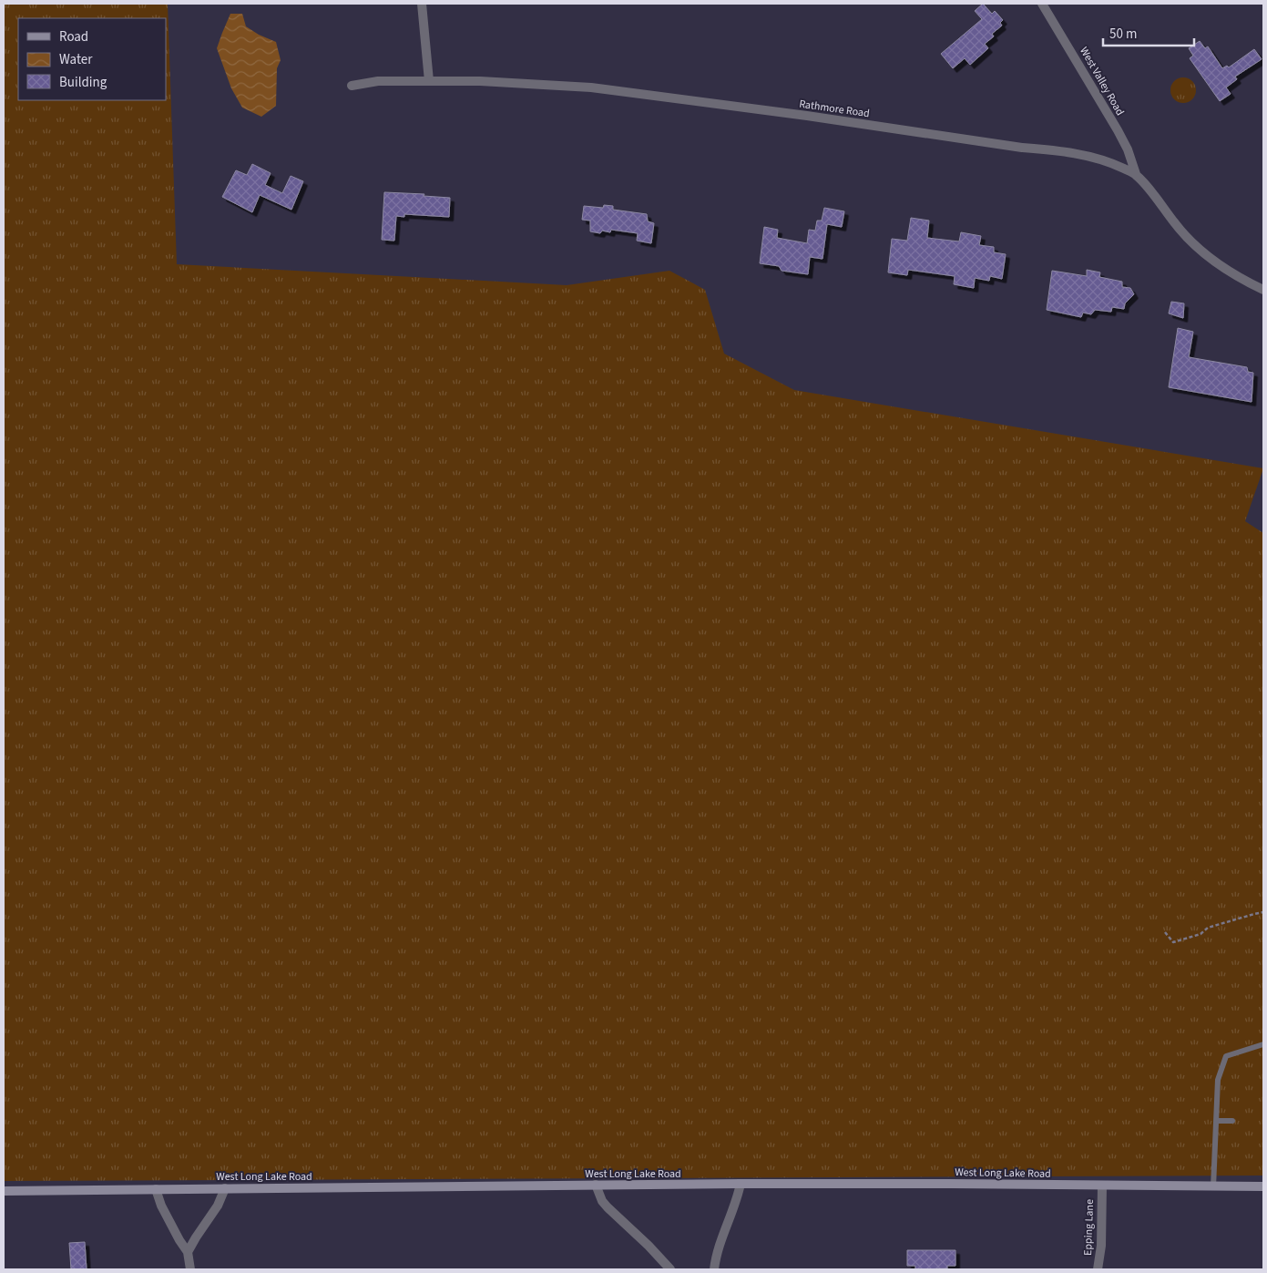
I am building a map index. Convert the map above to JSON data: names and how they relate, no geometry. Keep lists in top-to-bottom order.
{
  "streets": {
    "main road": ["West Long Lake Road"],
    "street": ["West Valley Road", "Rathmore Road", "Epping Lane"]
  },
  "crossings": [
    ["West Valley Road", "Rathmore Road"],
    ["West Long Lake Road", "Epping Lane"]
  ],
  "legend": ["Road", "Water", "Building"],
  "scale_bar": "50 m"
}
